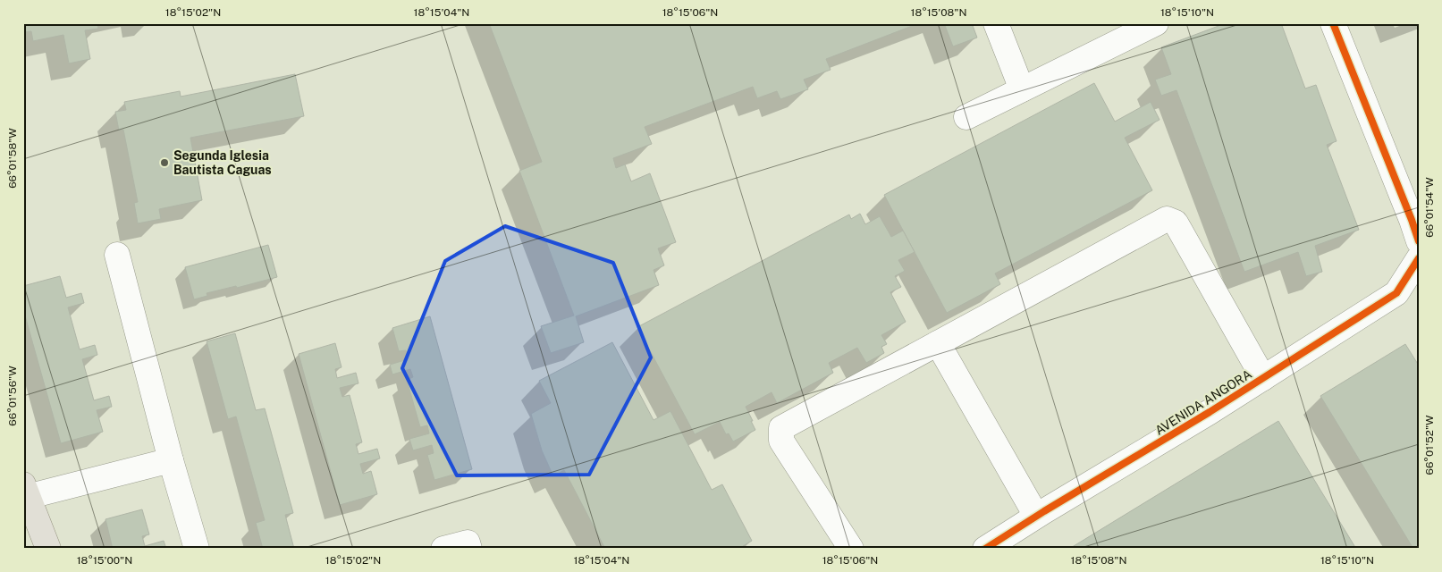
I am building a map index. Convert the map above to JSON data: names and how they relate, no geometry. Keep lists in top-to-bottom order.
{
  "streets": {
    "street": ["AVENIDA ANGORA"]
  },
  "places": ["Segunda Iglesia Bautista Caguas"],
  "coordinates": [
    "18°15'02\"N",
    "18°15'04\"N",
    "18°15'06\"N",
    "18°15'08\"N",
    "18°15'10\"N",
    "66°01'58\"W",
    "66°01'54\"W",
    "66°01'56\"W",
    "66°01'52\"W",
    "18°15'00\"N"
  ]
}
